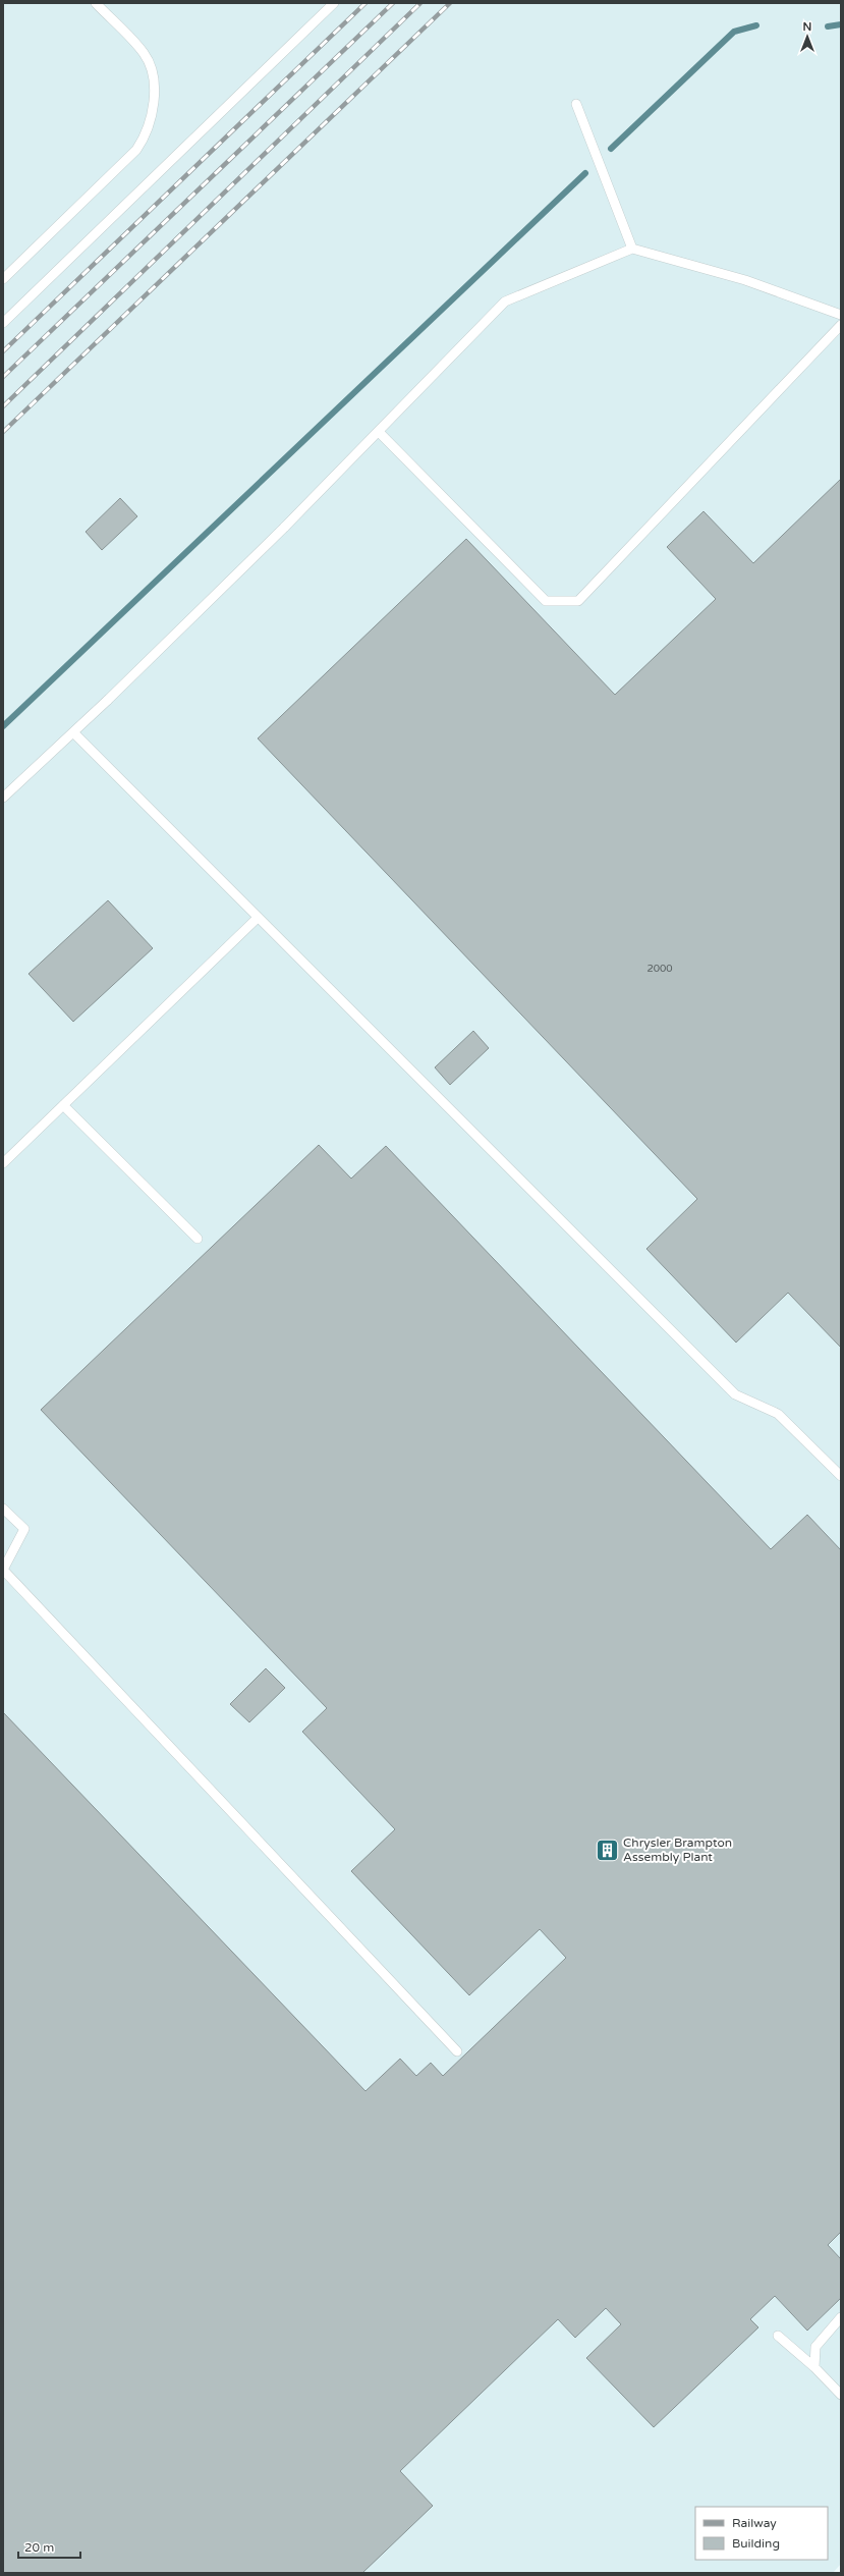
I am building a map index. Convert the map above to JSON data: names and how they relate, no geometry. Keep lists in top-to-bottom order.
{
  "places": {
    "building": ["Chrysler Brampton Assembly Plant"]
  },
  "house_numbers": ["2000"],
  "legend": ["Railway", "Building"],
  "scale_bar": "20 m",
  "north": "top"
}
